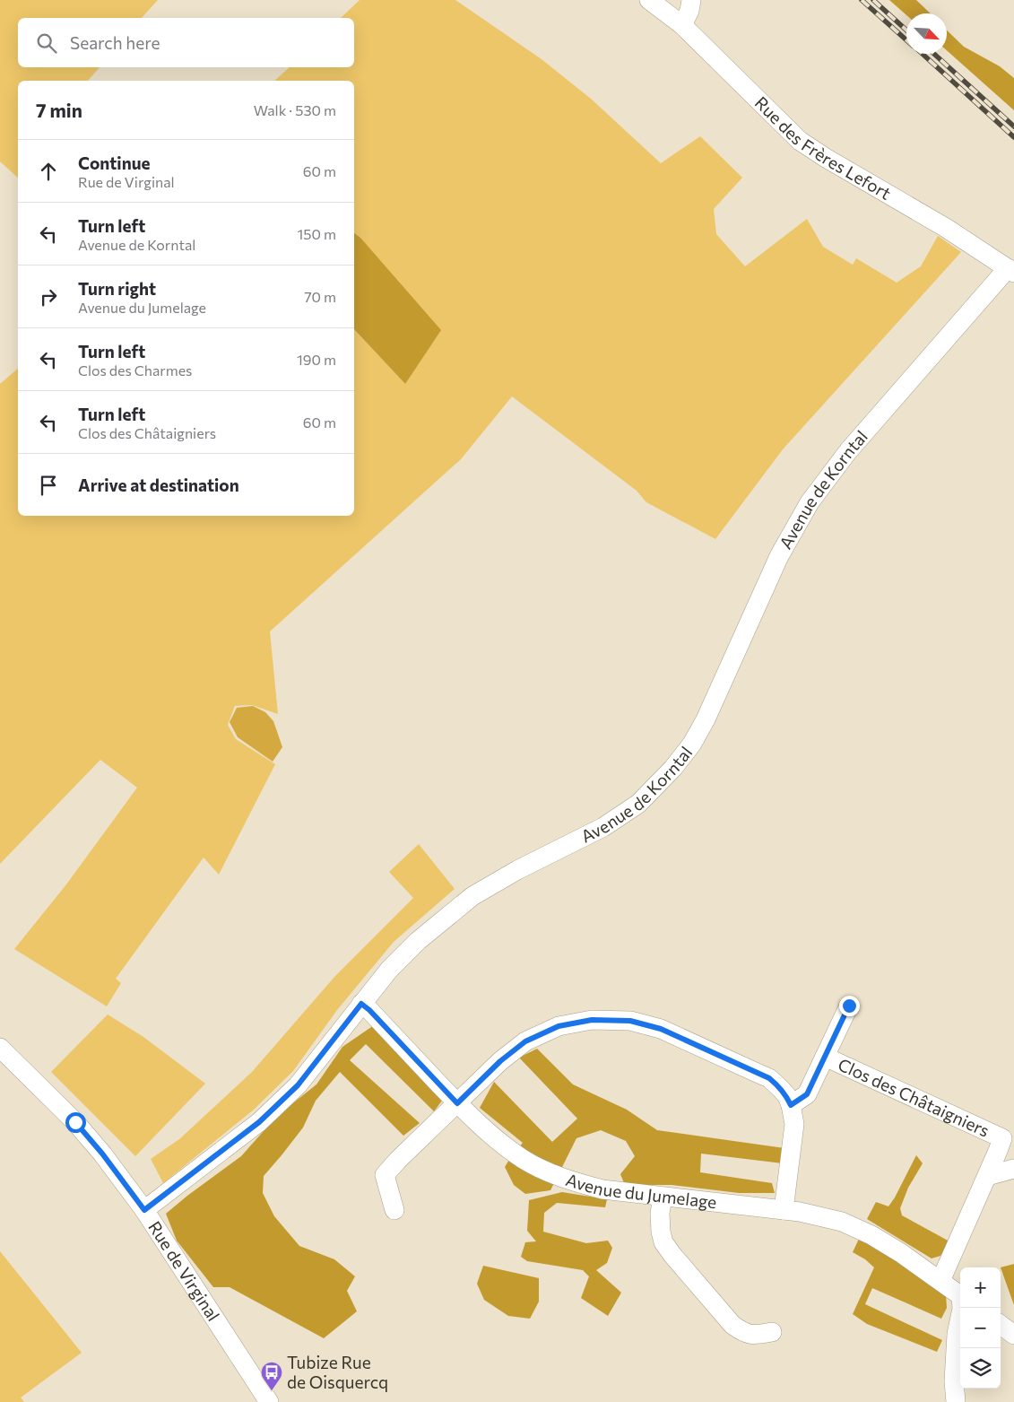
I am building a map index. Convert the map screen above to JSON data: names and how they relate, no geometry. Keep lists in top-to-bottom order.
{
  "streets": {
    "street": [
      "Rue des Frères Lefort",
      "Avenue de Korntal",
      "Clos des Châtaigniers",
      "Avenue du Jumelage",
      "Rue de Virginal"
    ]
  },
  "crossings": [
    ["Rue des Frères Lefort", "Avenue de Korntal"],
    ["Avenue de Korntal", "Avenue du Jumelage"],
    ["Avenue de Korntal", "Rue de Virginal"],
    ["Clos des Châtaigniers", "Avenue du Jumelage"]
  ],
  "places": {
    "bus stop": ["Tubize Rue de Oisquercq"]
  },
  "north": "bottom right",
  "page": {
    "search": "Search here",
    "heading": ["7 min", "Walk · 530 m"],
    "list": [
      ["Continue", "Rue de Virginal", "60 m"],
      ["Turn left", "Avenue de Korntal", "150 m"],
      ["Turn right", "Avenue du Jumelage", "70 m"],
      ["Turn left", "Clos des Charmes", "190 m"],
      ["Turn left", "Clos des Châtaigniers", "60 m"],
      "Arrive at destination"
    ],
    "map_buttons": ["+", "−"]
  }
}
